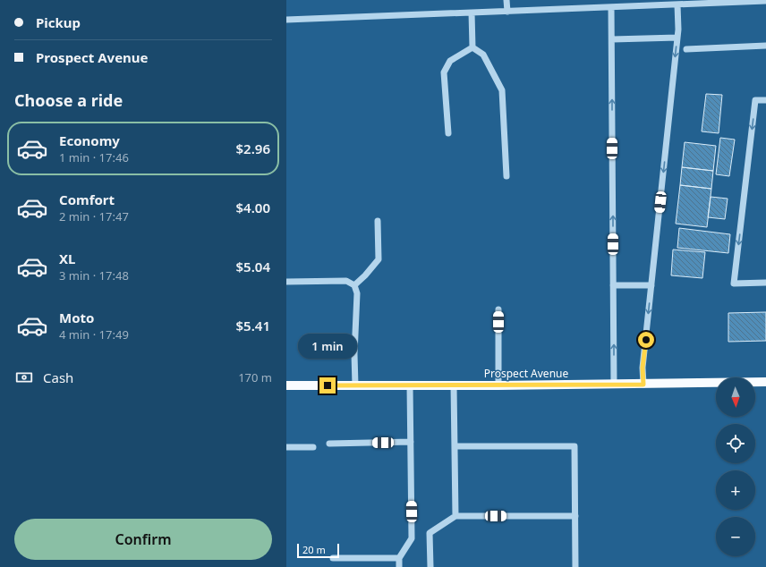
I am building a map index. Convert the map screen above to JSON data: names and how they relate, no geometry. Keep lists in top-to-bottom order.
{
  "streets": {
    "main road": ["Prospect Avenue"]
  },
  "scale_bar": "20 m",
  "north": "bottom",
  "page": {
    "banner": ["Pickup", "Prospect Avenue"],
    "heading": "Choose a ride",
    "list": [
      {
        "name": "Economy",
        "note": "1 min · 17:46",
        "value": "$2.96"
      },
      {
        "name": "Comfort",
        "note": "2 min · 17:47",
        "value": "$4.00"
      },
      {
        "name": "XL",
        "note": "3 min · 17:48",
        "value": "$5.04"
      },
      {
        "name": "Moto",
        "note": "4 min · 17:49",
        "value": "$5.41"
      }
    ],
    "bubble": "1 min",
    "pay": ["Cash", "170 m"],
    "map_buttons": ["+", "−"],
    "buttons": "Confirm",
    "scale": "20 m"
  }
}
